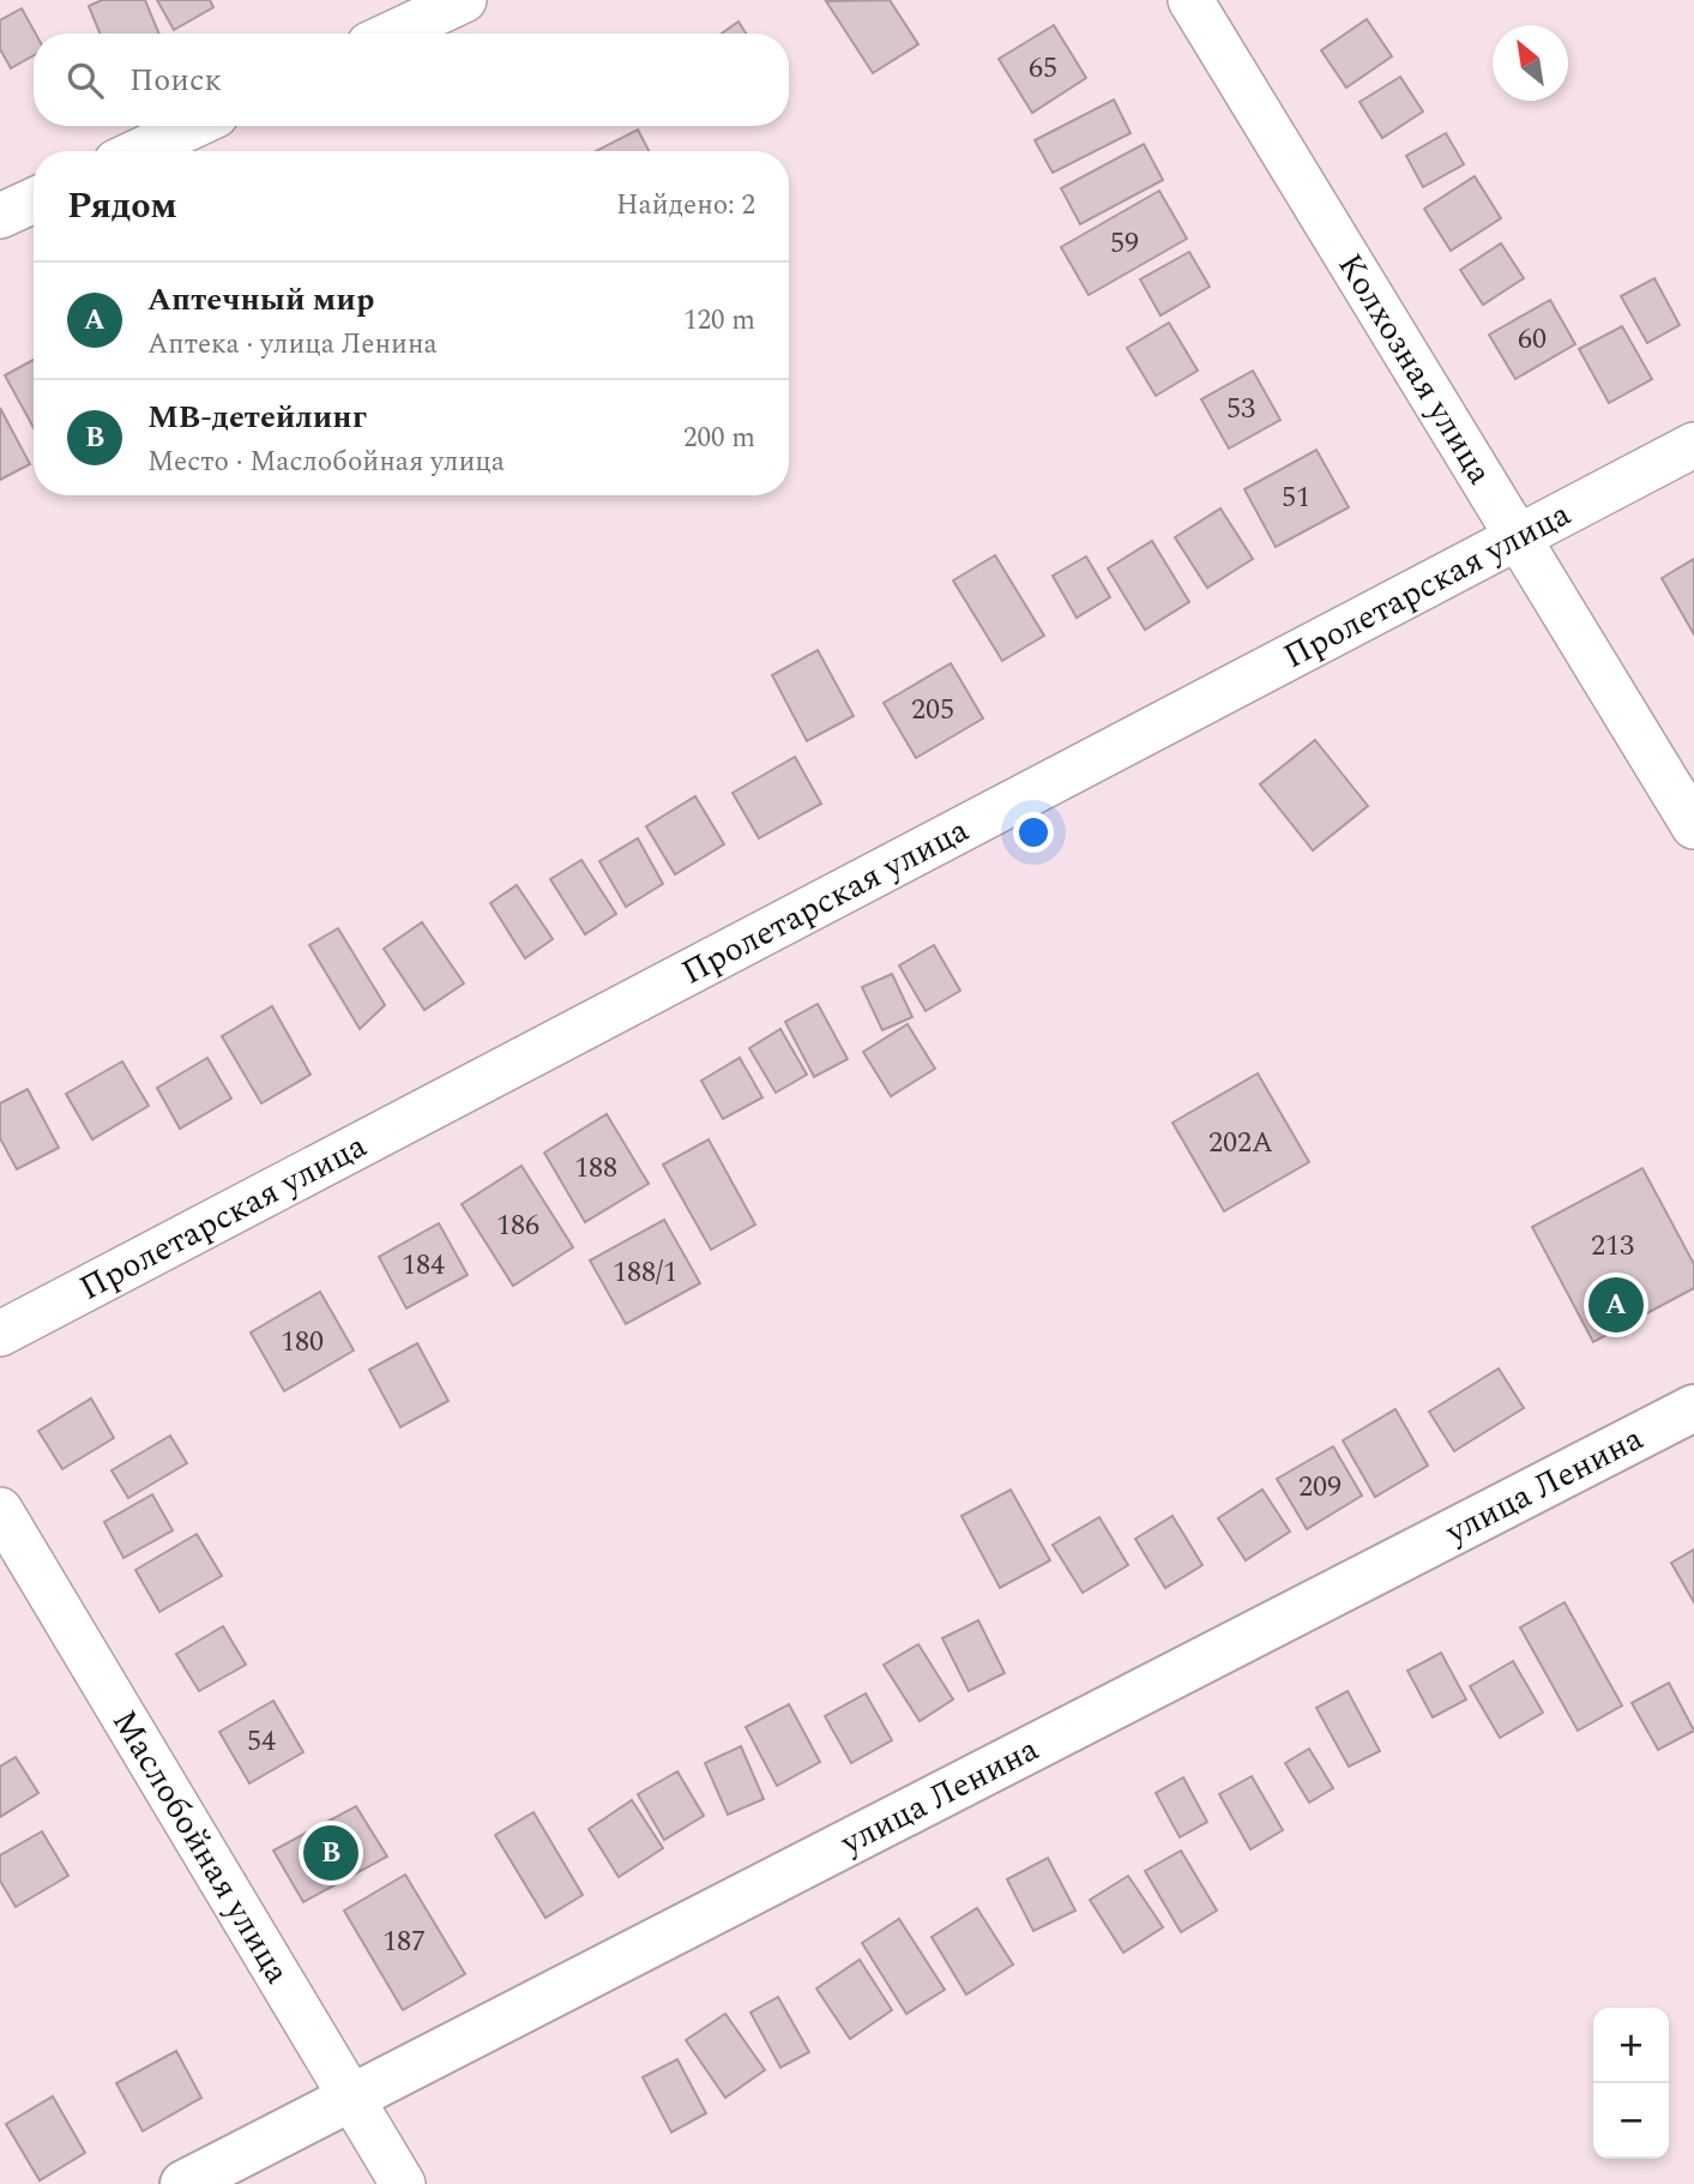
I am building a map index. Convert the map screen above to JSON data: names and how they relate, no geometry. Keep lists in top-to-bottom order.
{
  "streets": {
    "street": [
      "Колхозная улица",
      "Пролетарская улица",
      "улица Ленина",
      "Маслобойная улица"
    ]
  },
  "crossings": [
    ["Колхозная улица", "Пролетарская улица"],
    ["улица Ленина", "Маслобойная улица"]
  ],
  "house_numbers": [
    "65",
    "59",
    "60",
    "53",
    "51",
    "205",
    "202А",
    "188",
    "186",
    "213",
    "184",
    "188/1",
    "180",
    "209",
    "54",
    "187"
  ],
  "north": "top left",
  "page": {
    "search": "Поиск",
    "heading": ["Рядом", "Найдено: 2"],
    "list": [
      {
        "mark": "A",
        "name": "Аптечный мир",
        "note": "Аптека · улица Ленина",
        "value": "120 m"
      },
      {
        "mark": "B",
        "name": "MB-детейлинг",
        "note": "Место · Маслобойная улица",
        "value": "200 m"
      }
    ],
    "pins": ["A", "B"],
    "map_buttons": ["+", "−"]
  }
}
